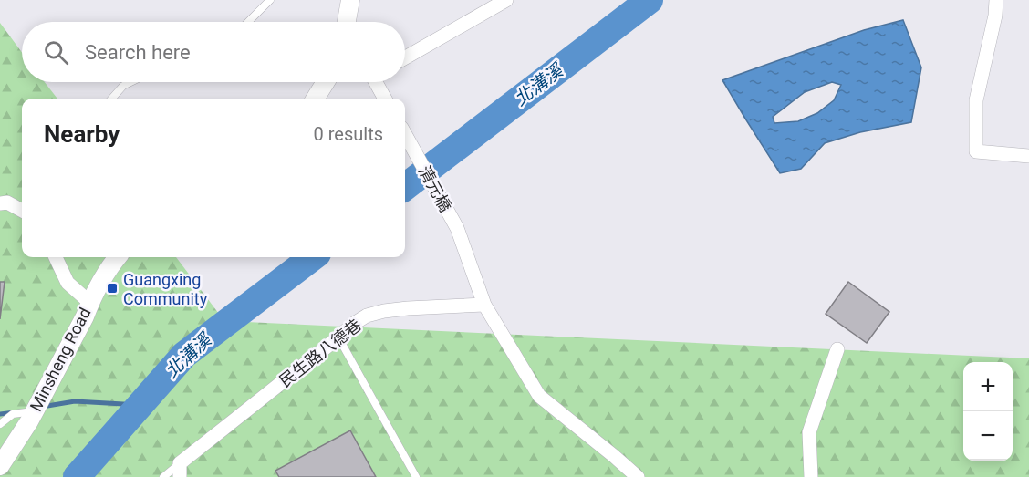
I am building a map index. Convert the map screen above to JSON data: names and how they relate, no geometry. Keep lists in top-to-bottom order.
{
  "streets": {
    "street": ["清元橋", "民生路八德巷", "Minsheng Road"]
  },
  "crossings": [
    ["清元橋", "民生路八德巷"]
  ],
  "water": ["北溝溪"],
  "places": {
    "transit": ["Guangxing Community"]
  },
  "page": {
    "search": "Search here",
    "heading": ["Nearby", "0 results"],
    "map_buttons": ["+", "−"]
  }
}
